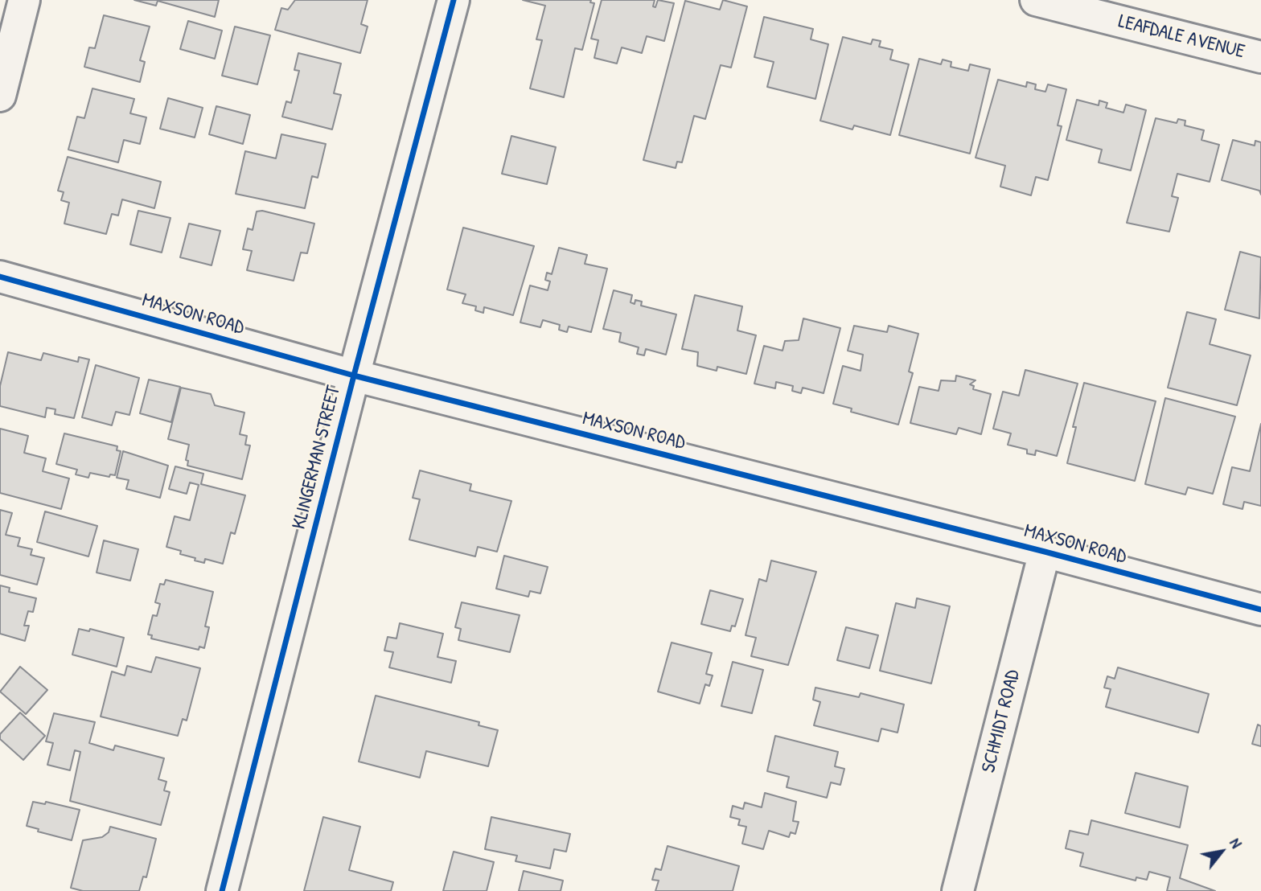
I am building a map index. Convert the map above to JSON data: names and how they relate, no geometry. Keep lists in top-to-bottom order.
{
  "streets": {
    "street": [
      "LEAFDALE AVENUE",
      "MAXSON ROAD",
      "KLINGERMAN STREET",
      "SCHMIDT ROAD"
    ]
  },
  "crossings": [
    ["MAXSON ROAD", "KLINGERMAN STREET"],
    ["MAXSON ROAD", "SCHMIDT ROAD"]
  ],
  "north": "top right"
}
